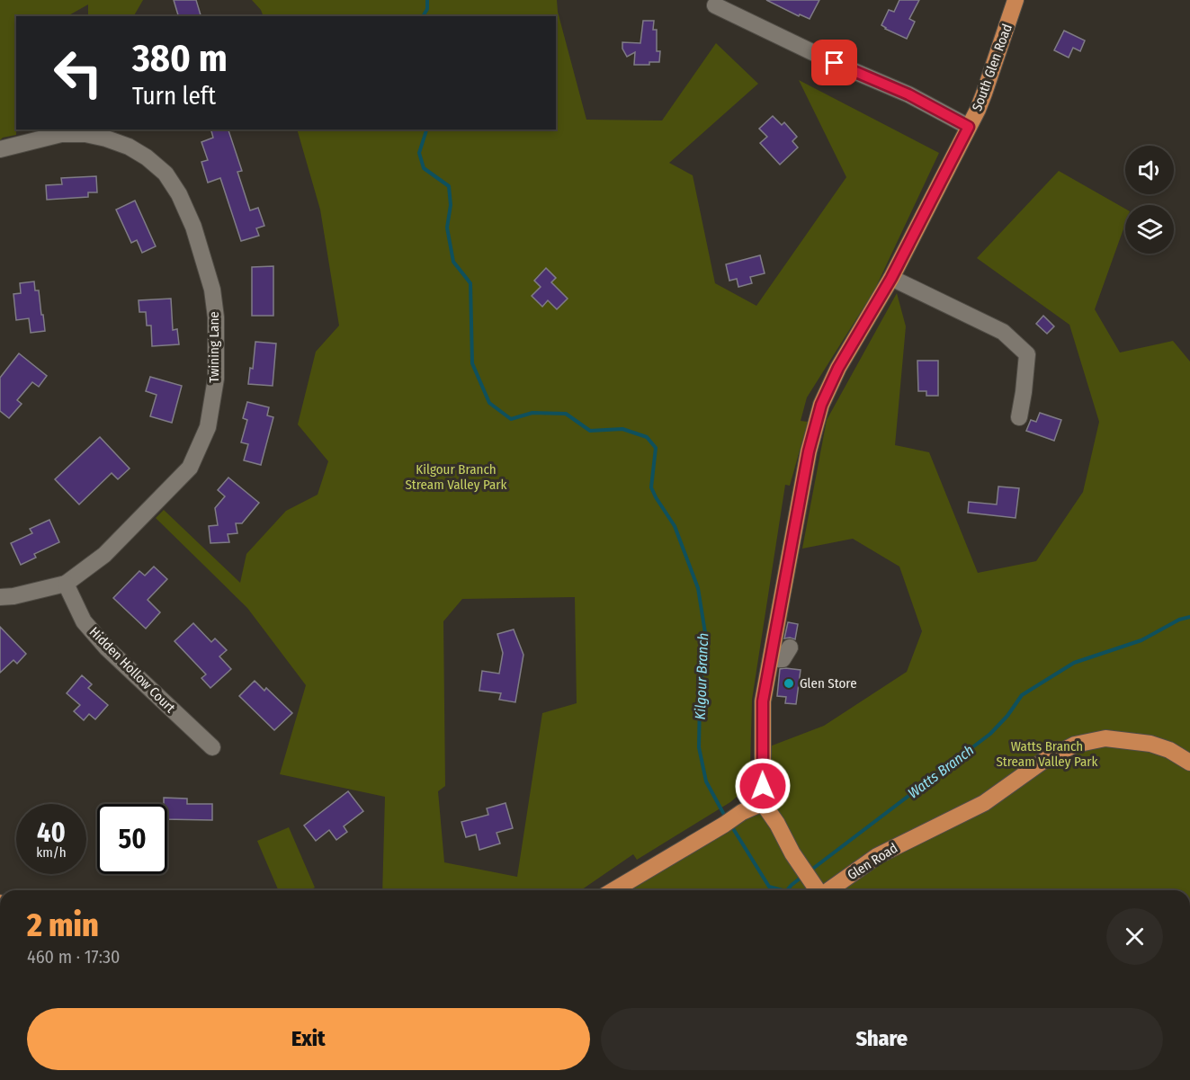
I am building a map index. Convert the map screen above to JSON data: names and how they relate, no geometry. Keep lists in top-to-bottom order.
{
  "streets": {
    "main road": ["South Glen Road", "Glen Road"],
    "street": ["Twining Lane", "Hidden Hollow Court"]
  },
  "crossings": [
    ["South Glen Road", "Glen Road"],
    ["Twining Lane", "Hidden Hollow Court"]
  ],
  "water": ["Kilgour Branch", "Watts Branch"],
  "parks": ["Kilgour Branch Stream Valley Park", "Watts Branch Stream Valley Park"],
  "places": ["Glen Store"],
  "page": {
    "turn": ["380 m", "Turn left"],
    "speed": "40 km/h",
    "limit": "50",
    "heading": ["2 min", "460 m · 17:30"],
    "buttons": ["Exit", "Share"]
  }
}
